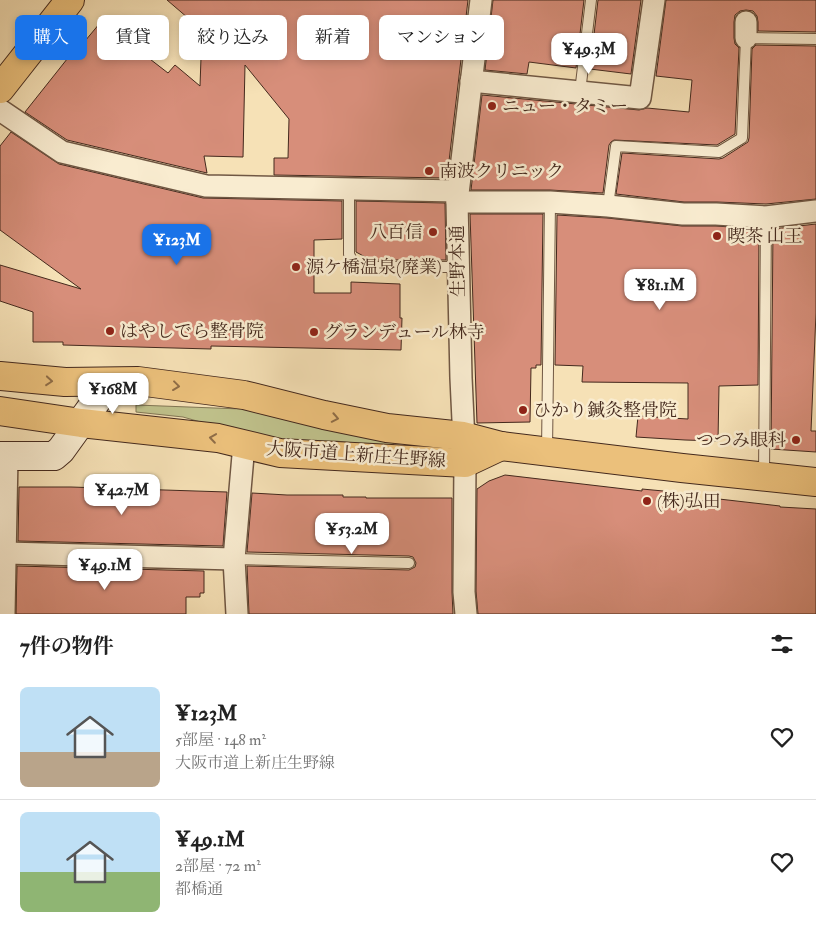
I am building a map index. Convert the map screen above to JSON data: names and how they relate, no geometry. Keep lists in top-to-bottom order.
{
  "streets": {
    "main road": ["大阪市道上新庄生野線"],
    "street": ["生野本通"]
  },
  "crossings": [
    ["生野本通", "大阪市道上新庄生野線"]
  ],
  "places": [
    "ニュー・タミー",
    "南波クリニック",
    "八百信",
    "喫茶 山王",
    "源ケ橋温泉(廃業)",
    "はやしでら整骨院",
    "グランデュール林寺",
    "ひかり鍼灸整骨院",
    "つつみ眼科",
    "(株)弘田"
  ],
  "page": {
    "chip": [
      "購入",
      "賃貸",
      "絞り込み",
      "新着",
      "マンション"
    ],
    "price": [
      "¥49.3M",
      "¥123M",
      "¥81.1M",
      "¥168M",
      "¥42.7M",
      "¥53.2M",
      "¥49.1M"
    ],
    "heading": "7件の物件",
    "list": [
      {
        "name": "¥123M",
        "note": "5部屋 · 148 m² · 大阪市道上新庄生野線"
      },
      {
        "name": "¥49.1M",
        "note": "2部屋 · 72 m² · 都橋通"
      }
    ]
  }
}
